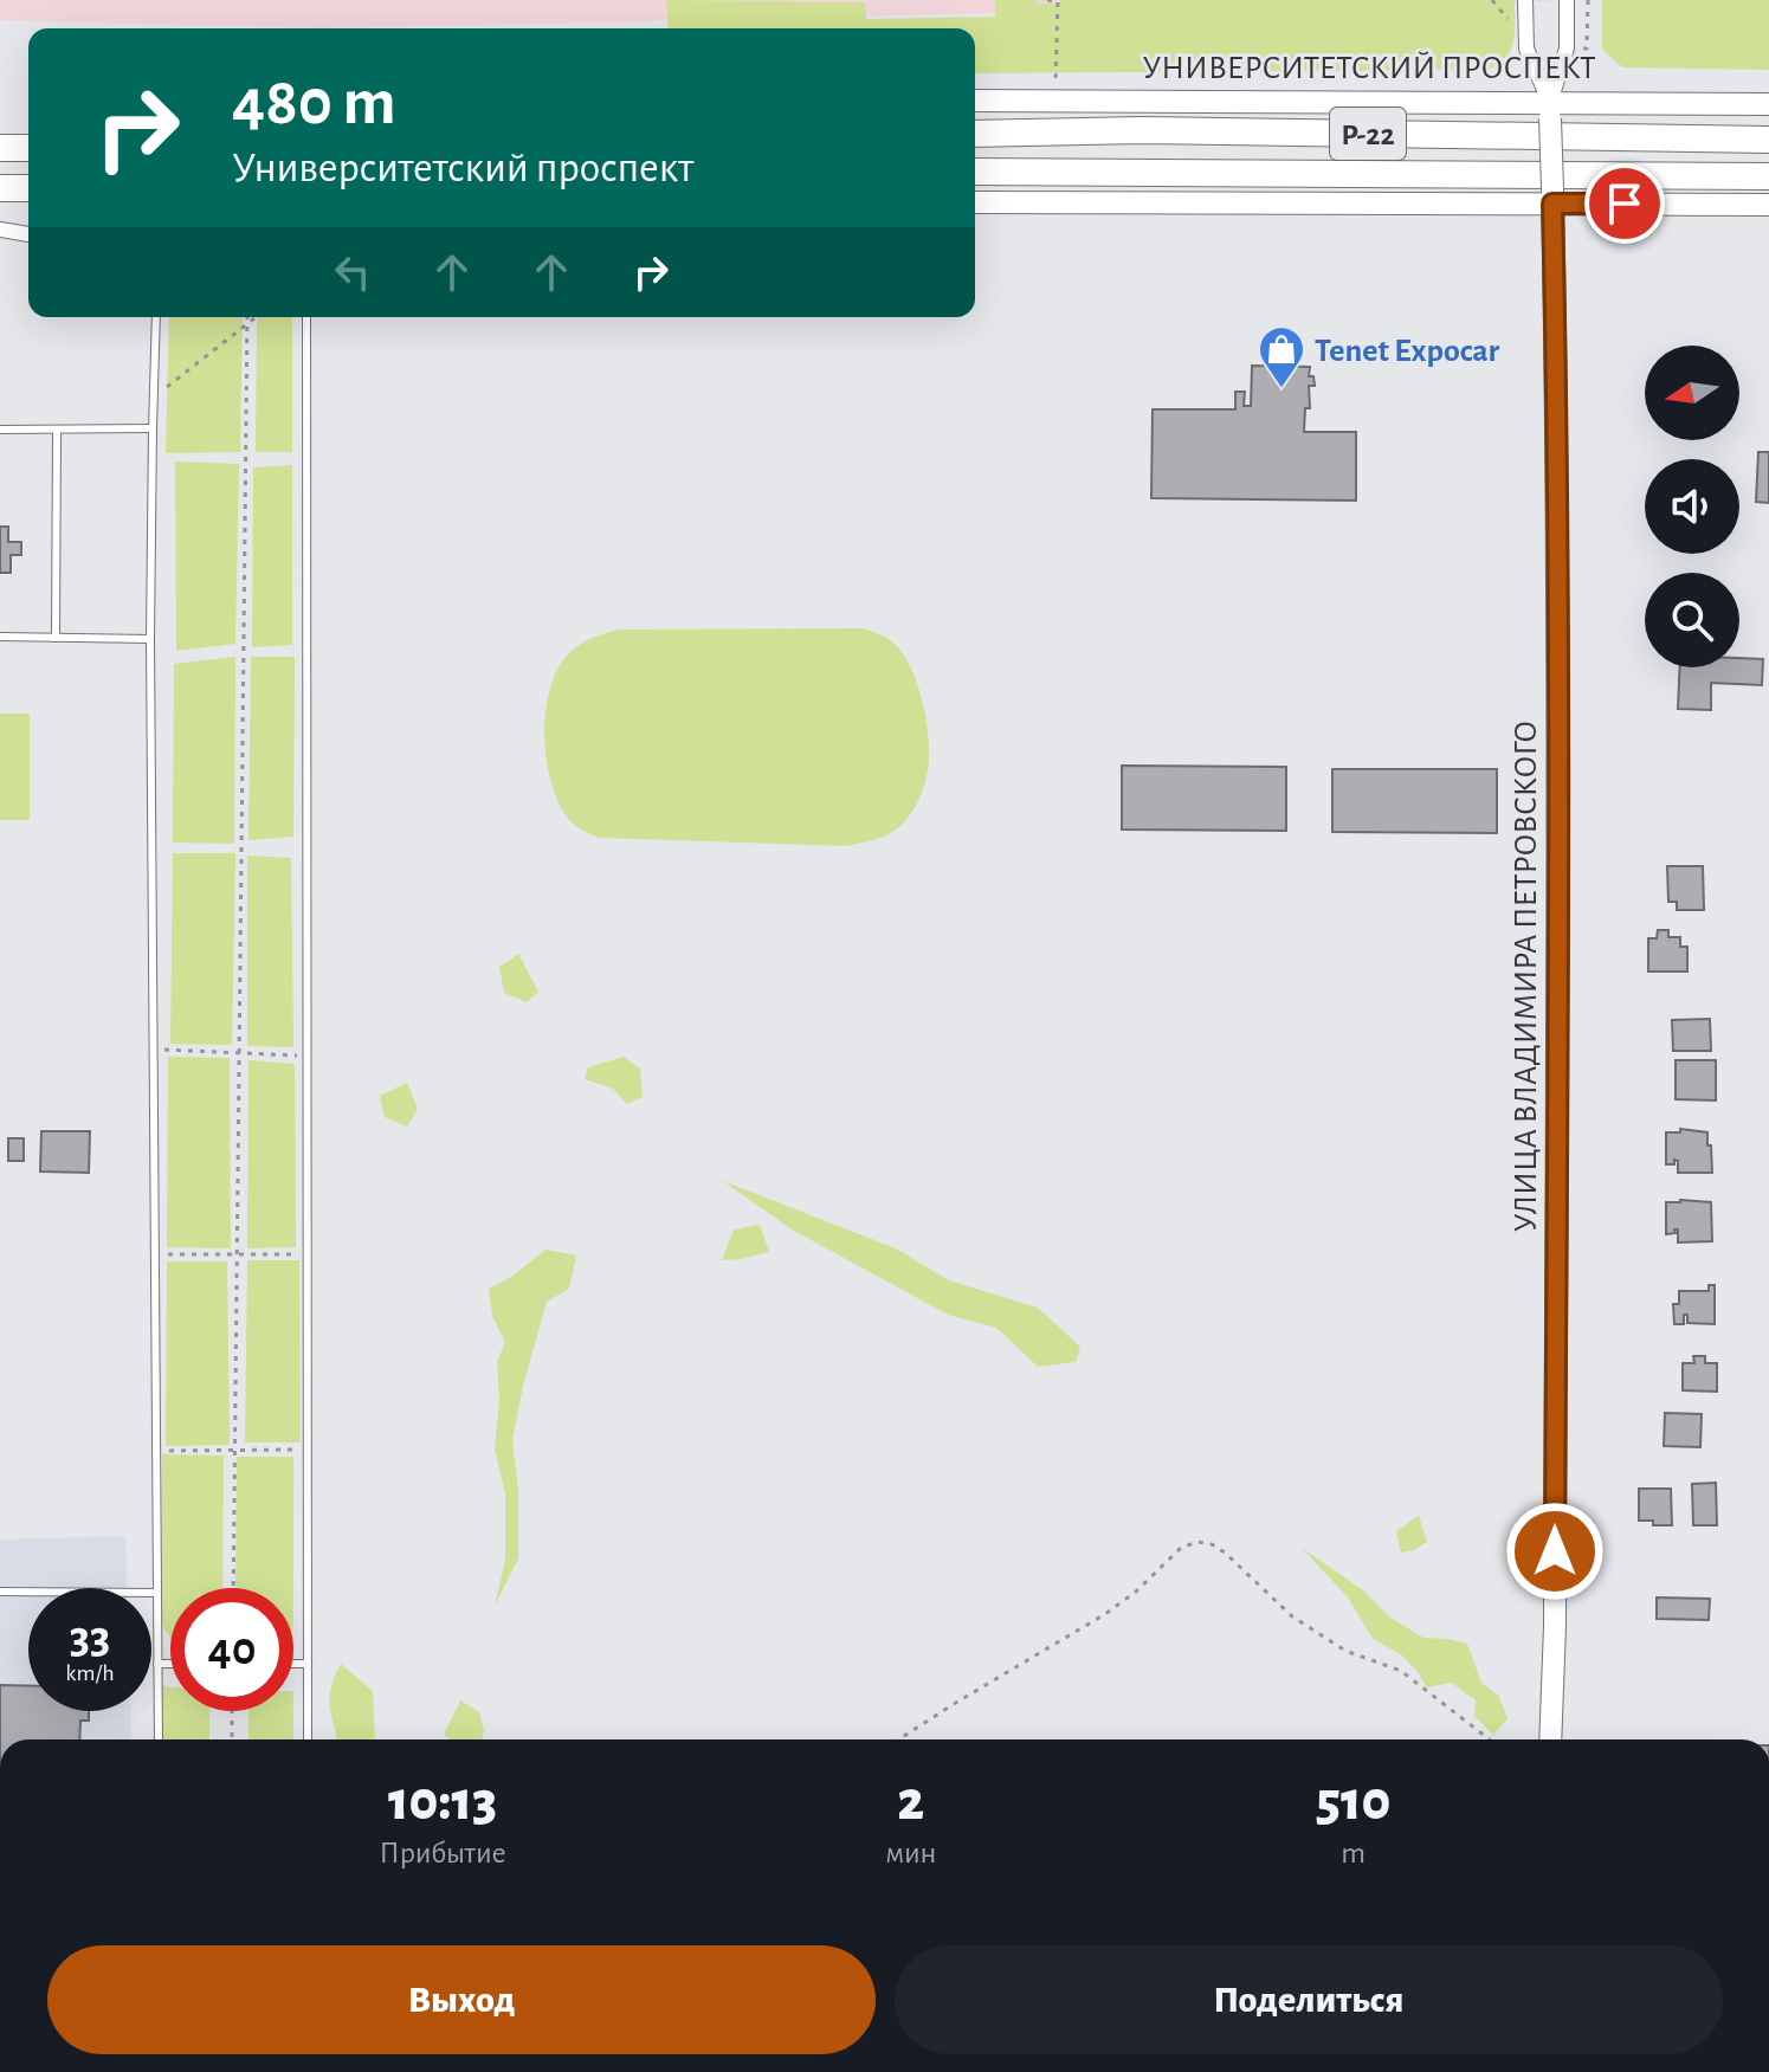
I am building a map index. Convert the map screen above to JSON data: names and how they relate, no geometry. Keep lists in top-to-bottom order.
{
  "streets": {
    "highway": ["УНИВЕРСИТЕТСКИЙ ПРОСПЕКТ", "Р-22"],
    "street": ["УЛИЦА ВЛАДИМИРА ПЕТРОВСКОГО"]
  },
  "crossings": [
    ["УНИВЕРСИТЕТСКИЙ ПРОСПЕКТ", "УЛИЦА ВЛАДИМИРА ПЕТРОВСКОГО"],
    ["Р-22", "УЛИЦА ВЛАДИМИРА ПЕТРОВСКОГО"]
  ],
  "places": {
    "shop": ["Tenet Expocar"]
  },
  "north": "left",
  "page": {
    "turn": ["480 m", "Университетский проспект"],
    "speed": "33 km/h",
    "limit": "40",
    "eta": [
      "10:13",
      "Прибытие",
      "2",
      "мин",
      "510",
      "m"
    ],
    "buttons": ["Выход", "Поделиться"]
  }
}
